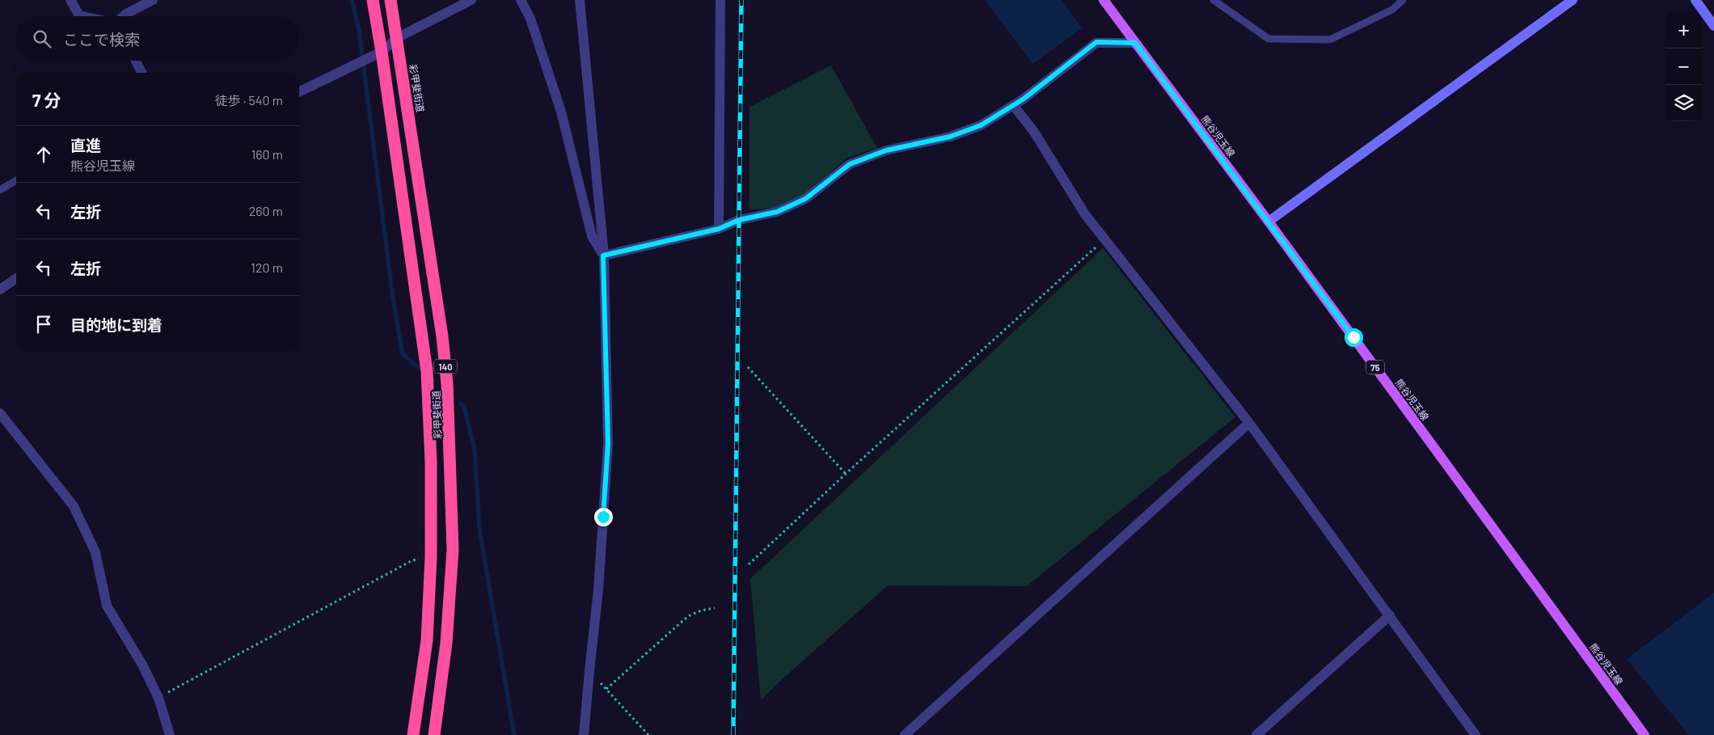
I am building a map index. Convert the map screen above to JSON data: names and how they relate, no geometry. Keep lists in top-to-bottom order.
{
  "streets": {
    "highway": ["彩甲斐街道", "140"],
    "main road": ["熊谷児玉線", "75"]
  },
  "page": {
    "map_buttons": ["+", "−"],
    "search": "ここで検索",
    "heading": ["7 分", "徒歩 · 540 m"],
    "list": [
      ["直進", "熊谷児玉線", "160 m"],
      ["左折", "260 m"],
      ["左折", "120 m"],
      "目的地に到着"
    ]
  }
}
